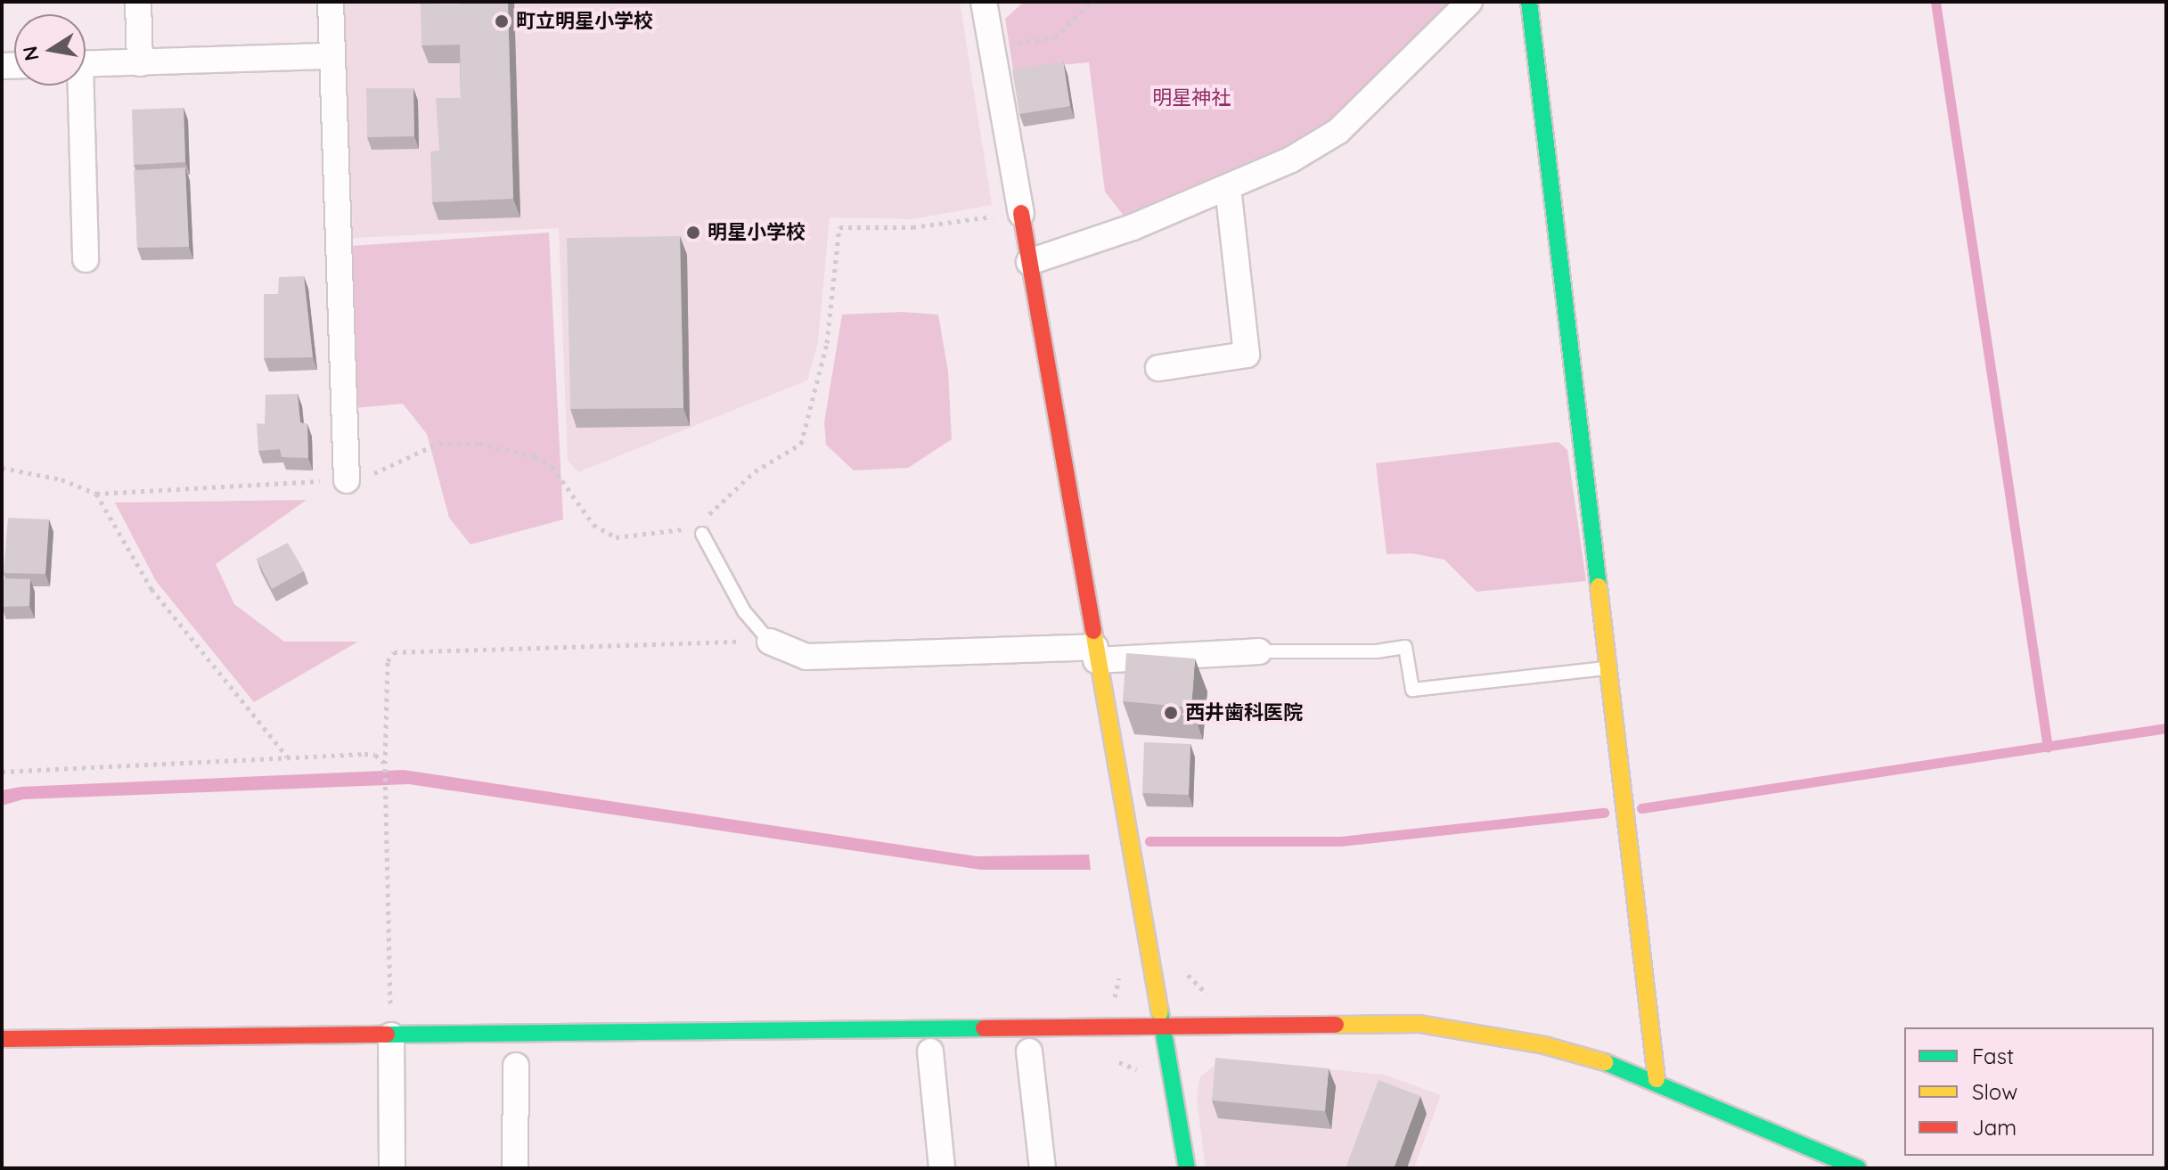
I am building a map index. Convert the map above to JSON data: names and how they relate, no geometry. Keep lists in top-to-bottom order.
{
  "parks": ["明星神社"],
  "places": ["町立明星小学校", "明星小学校", "西井歯科医院"],
  "legend": ["Fast", "Slow", "Jam"],
  "north": "left"
}
